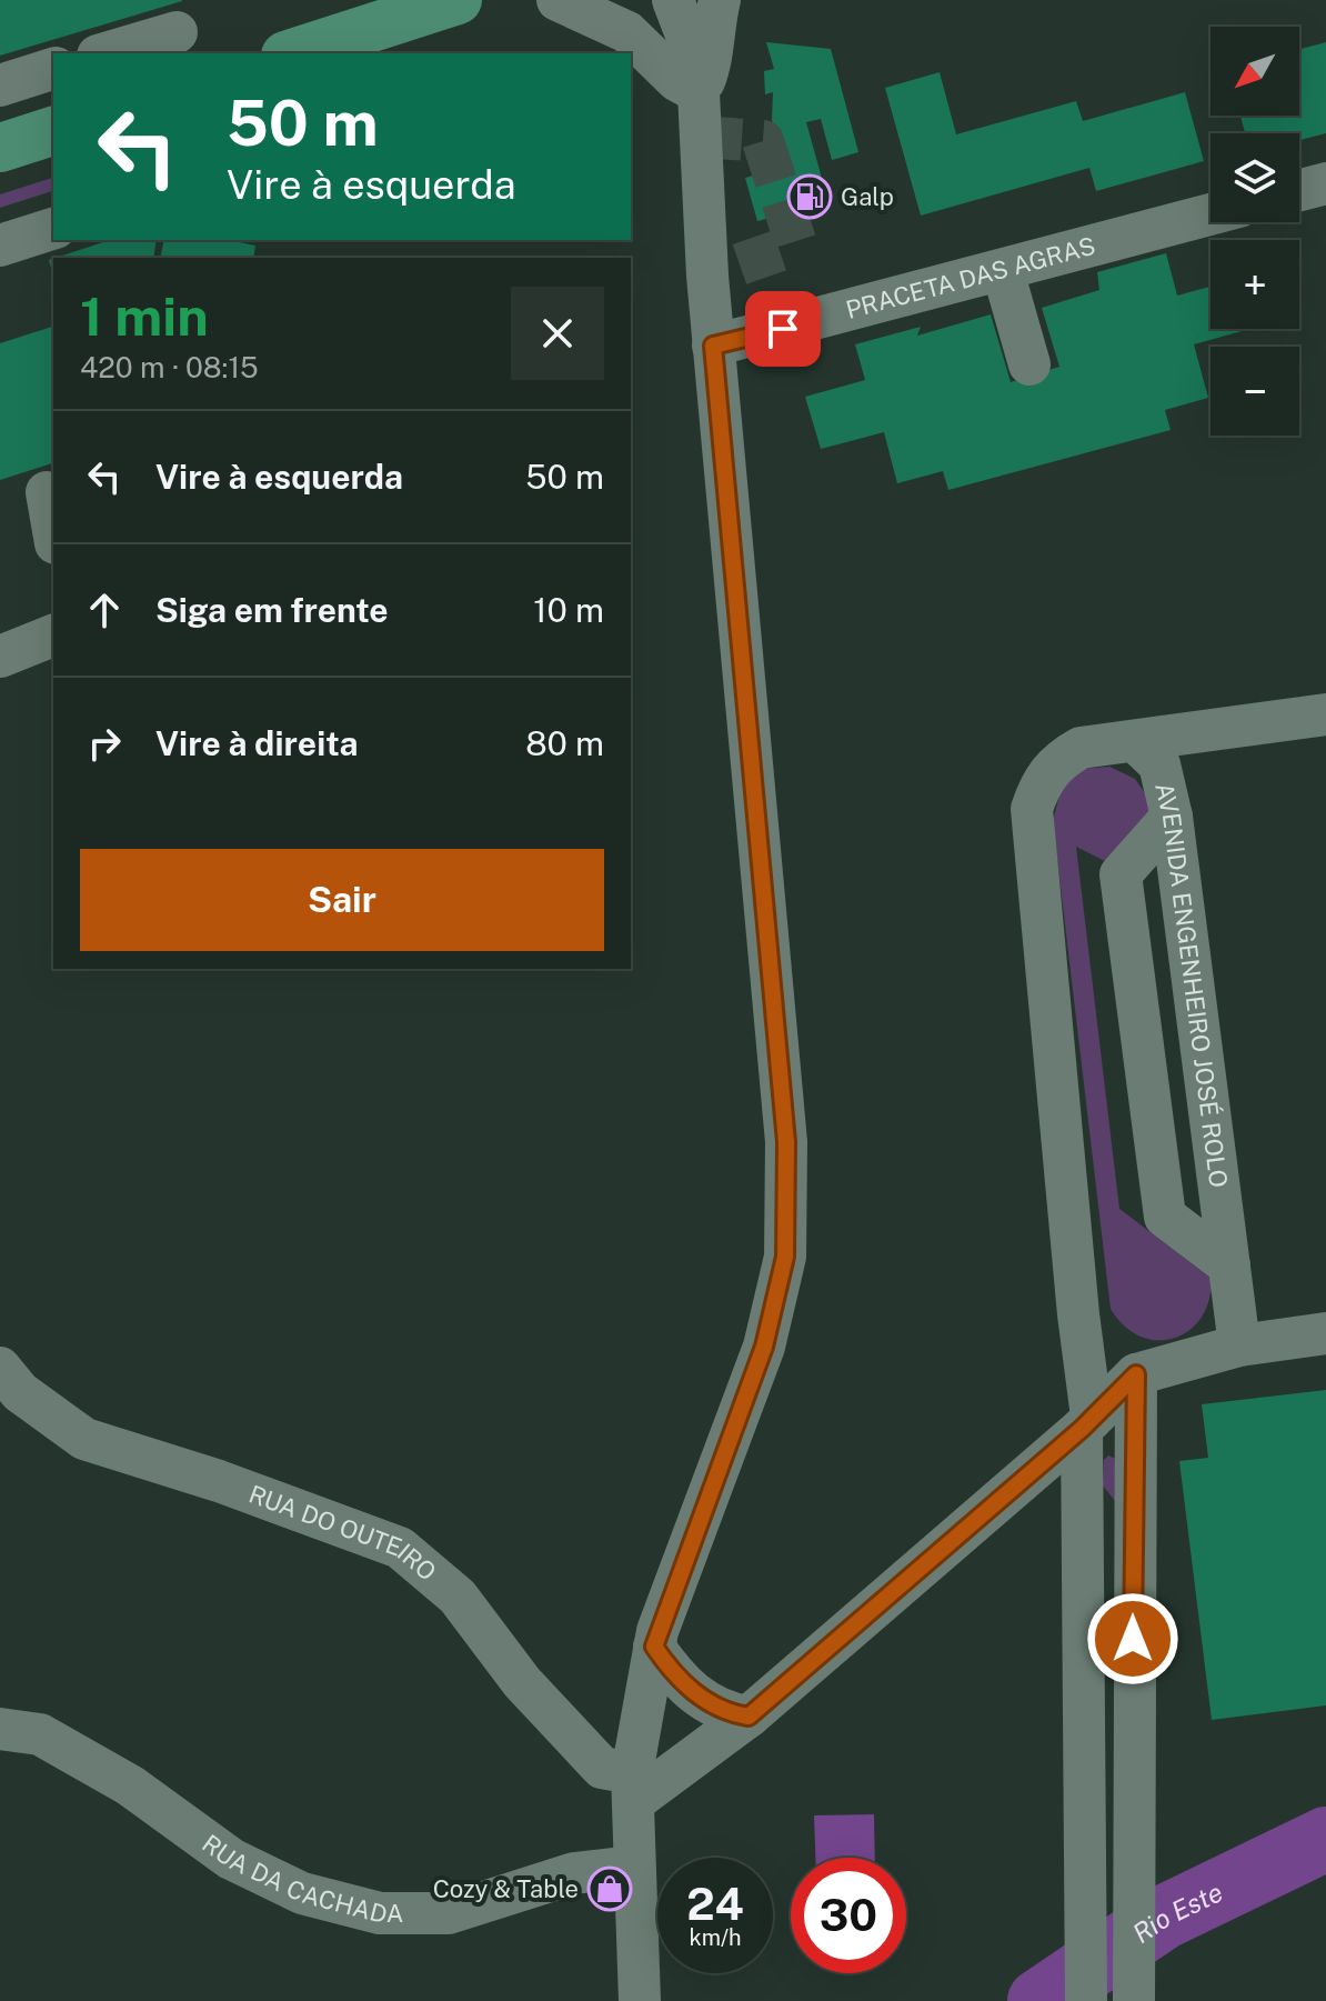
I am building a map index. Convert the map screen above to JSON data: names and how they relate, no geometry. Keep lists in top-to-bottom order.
{
  "streets": {
    "street": [
      "PRACETA DAS AGRAS",
      "AVENIDA ENGENHEIRO JOSÉ ROLO",
      "RUA DO OUTEIRO",
      "RUA DA CACHADA"
    ]
  },
  "water": ["Rio Este"],
  "places": {
    "fuel station": ["Galp"],
    "shop": ["Cozy & Table"]
  },
  "north": "bottom left",
  "page": {
    "map_buttons": ["+", "−"],
    "turn": ["50 m", "Vire à esquerda"],
    "heading": ["1 min", "420 m · 08:15"],
    "list": [
      {
        "name": "Vire à esquerda",
        "value": "50 m"
      },
      {
        "name": "Siga em frente",
        "value": "10 m"
      },
      {
        "name": "Vire à direita",
        "value": "80 m"
      }
    ],
    "buttons": "Sair",
    "speed": "24 km/h",
    "limit": "30"
  }
}
